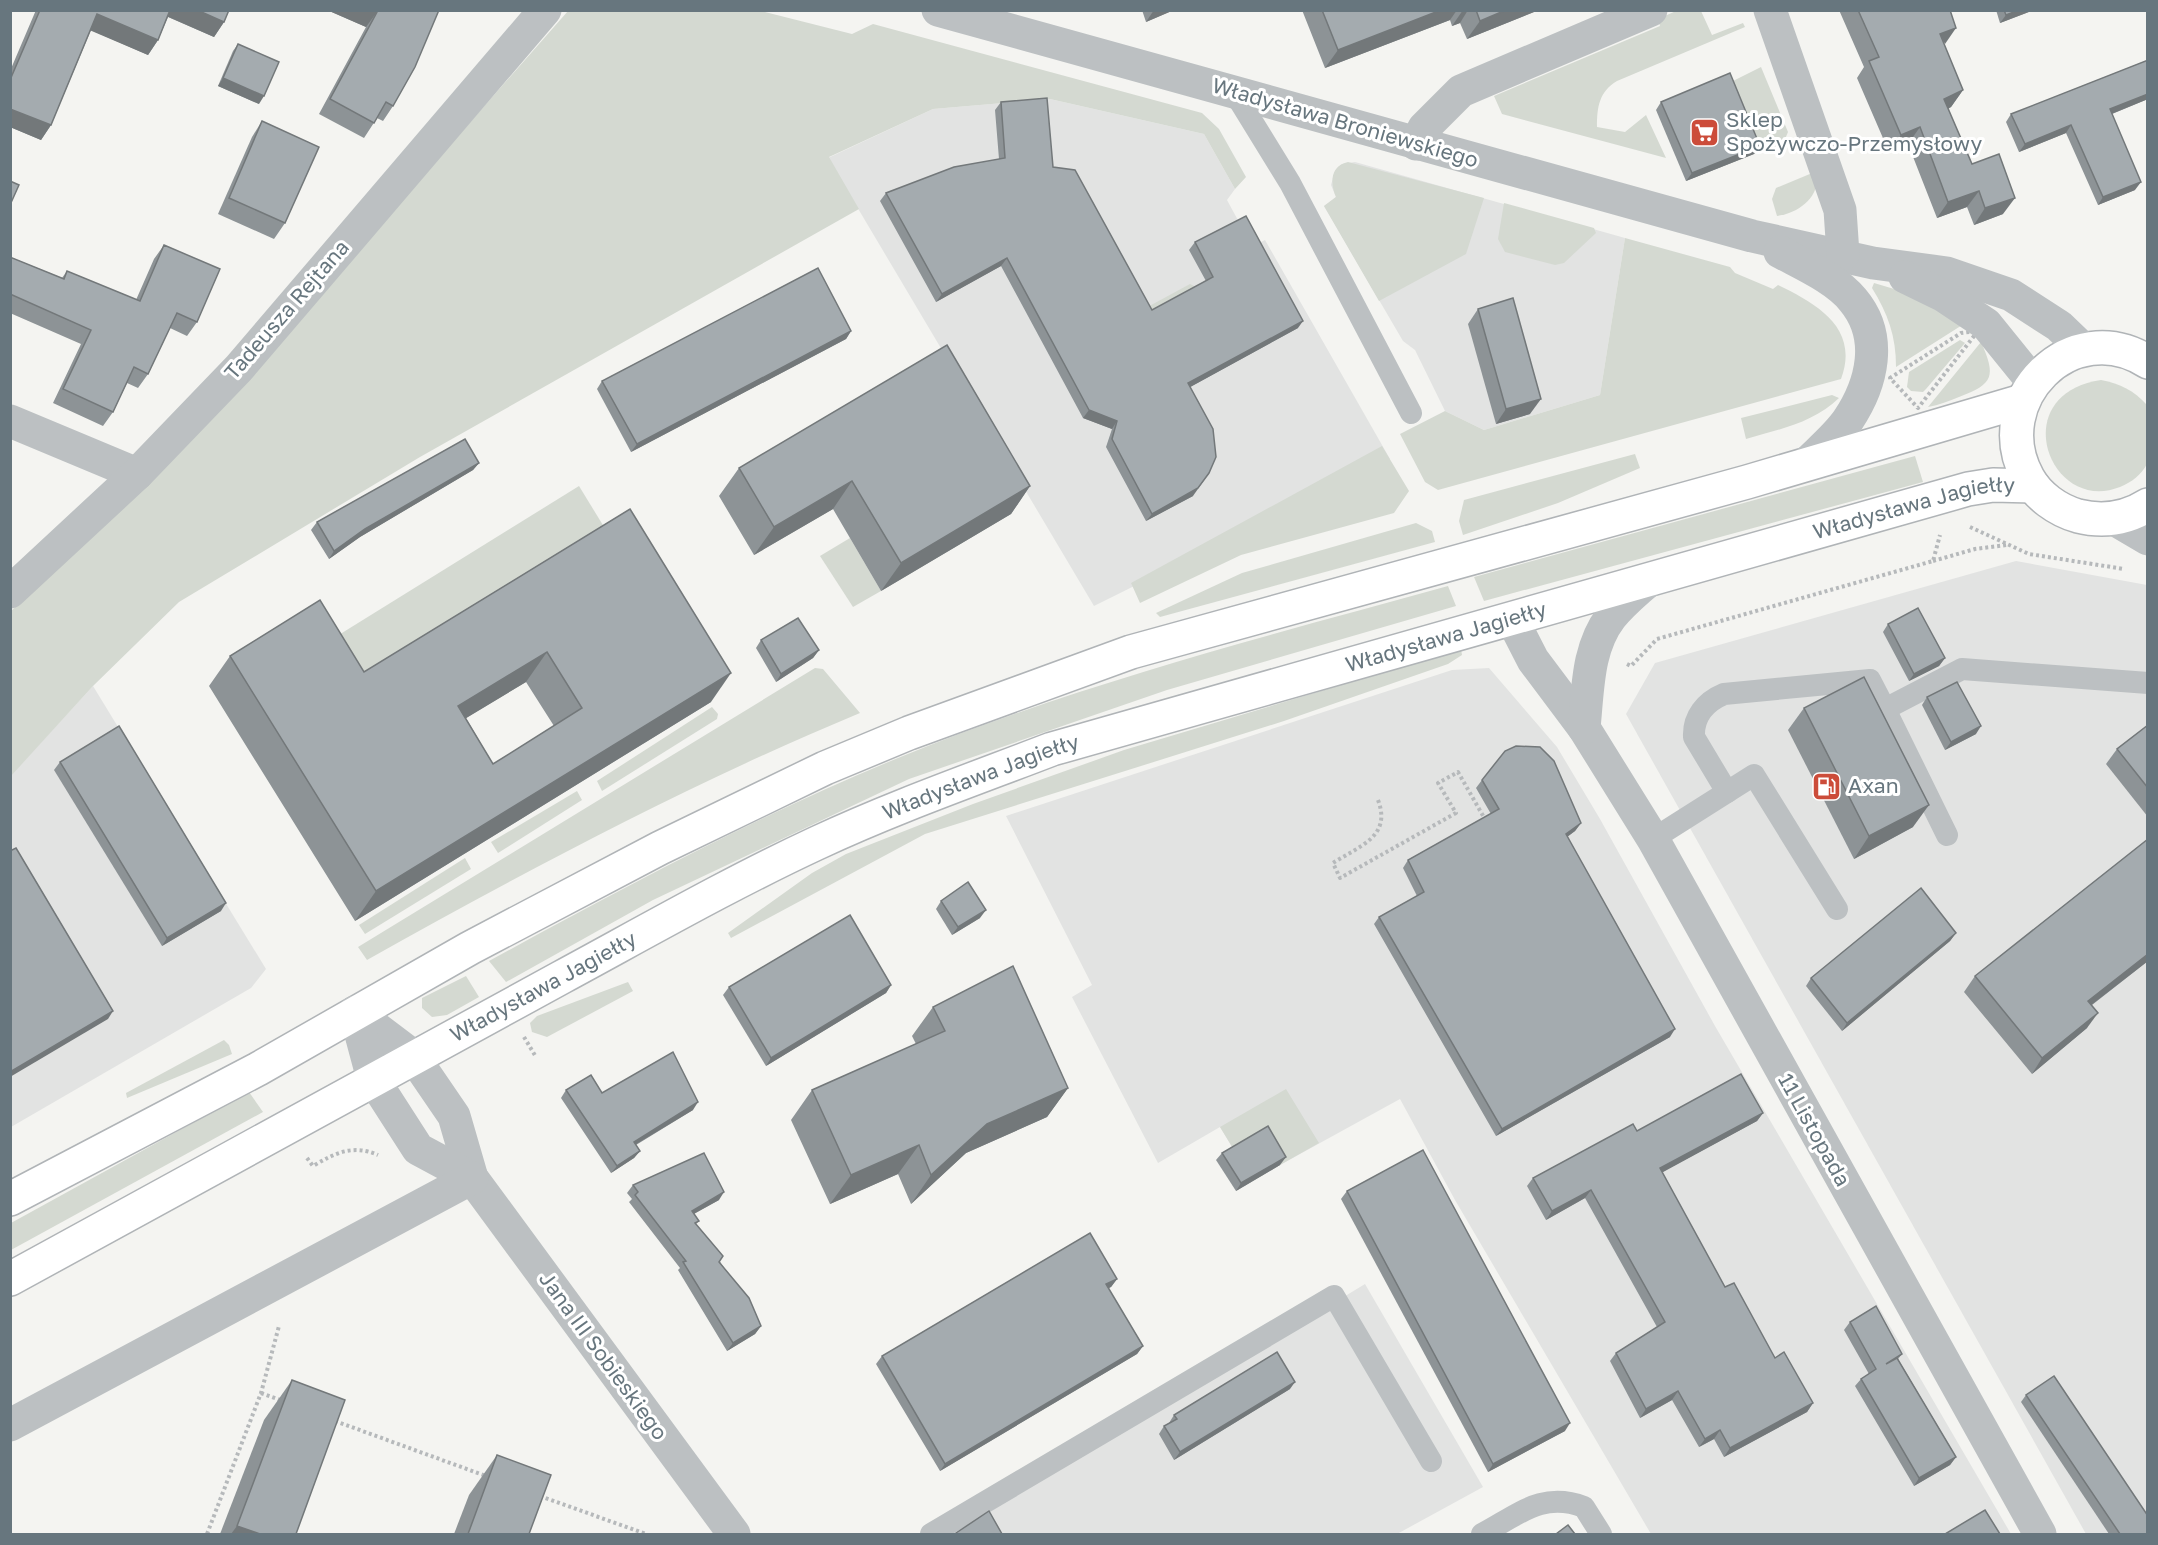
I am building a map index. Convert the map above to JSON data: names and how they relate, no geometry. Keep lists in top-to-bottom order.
{
  "streets": {
    "main road": ["Władysława Jagiełły"],
    "street": [
      "Władysława Broniewskiego",
      "Tadeusza Rejtana",
      "11 Listopada",
      "Jana III Sobieskiego"
    ]
  },
  "crossings": [
    ["Władysława Jagiełły", "11 Listopada"],
    ["Władysława Jagiełły", "Jana III Sobieskiego"]
  ],
  "places": {
    "supermarket": ["Sklep Spożywczo-Przemysłowy"],
    "fuel station": ["Axan"]
  }
}
